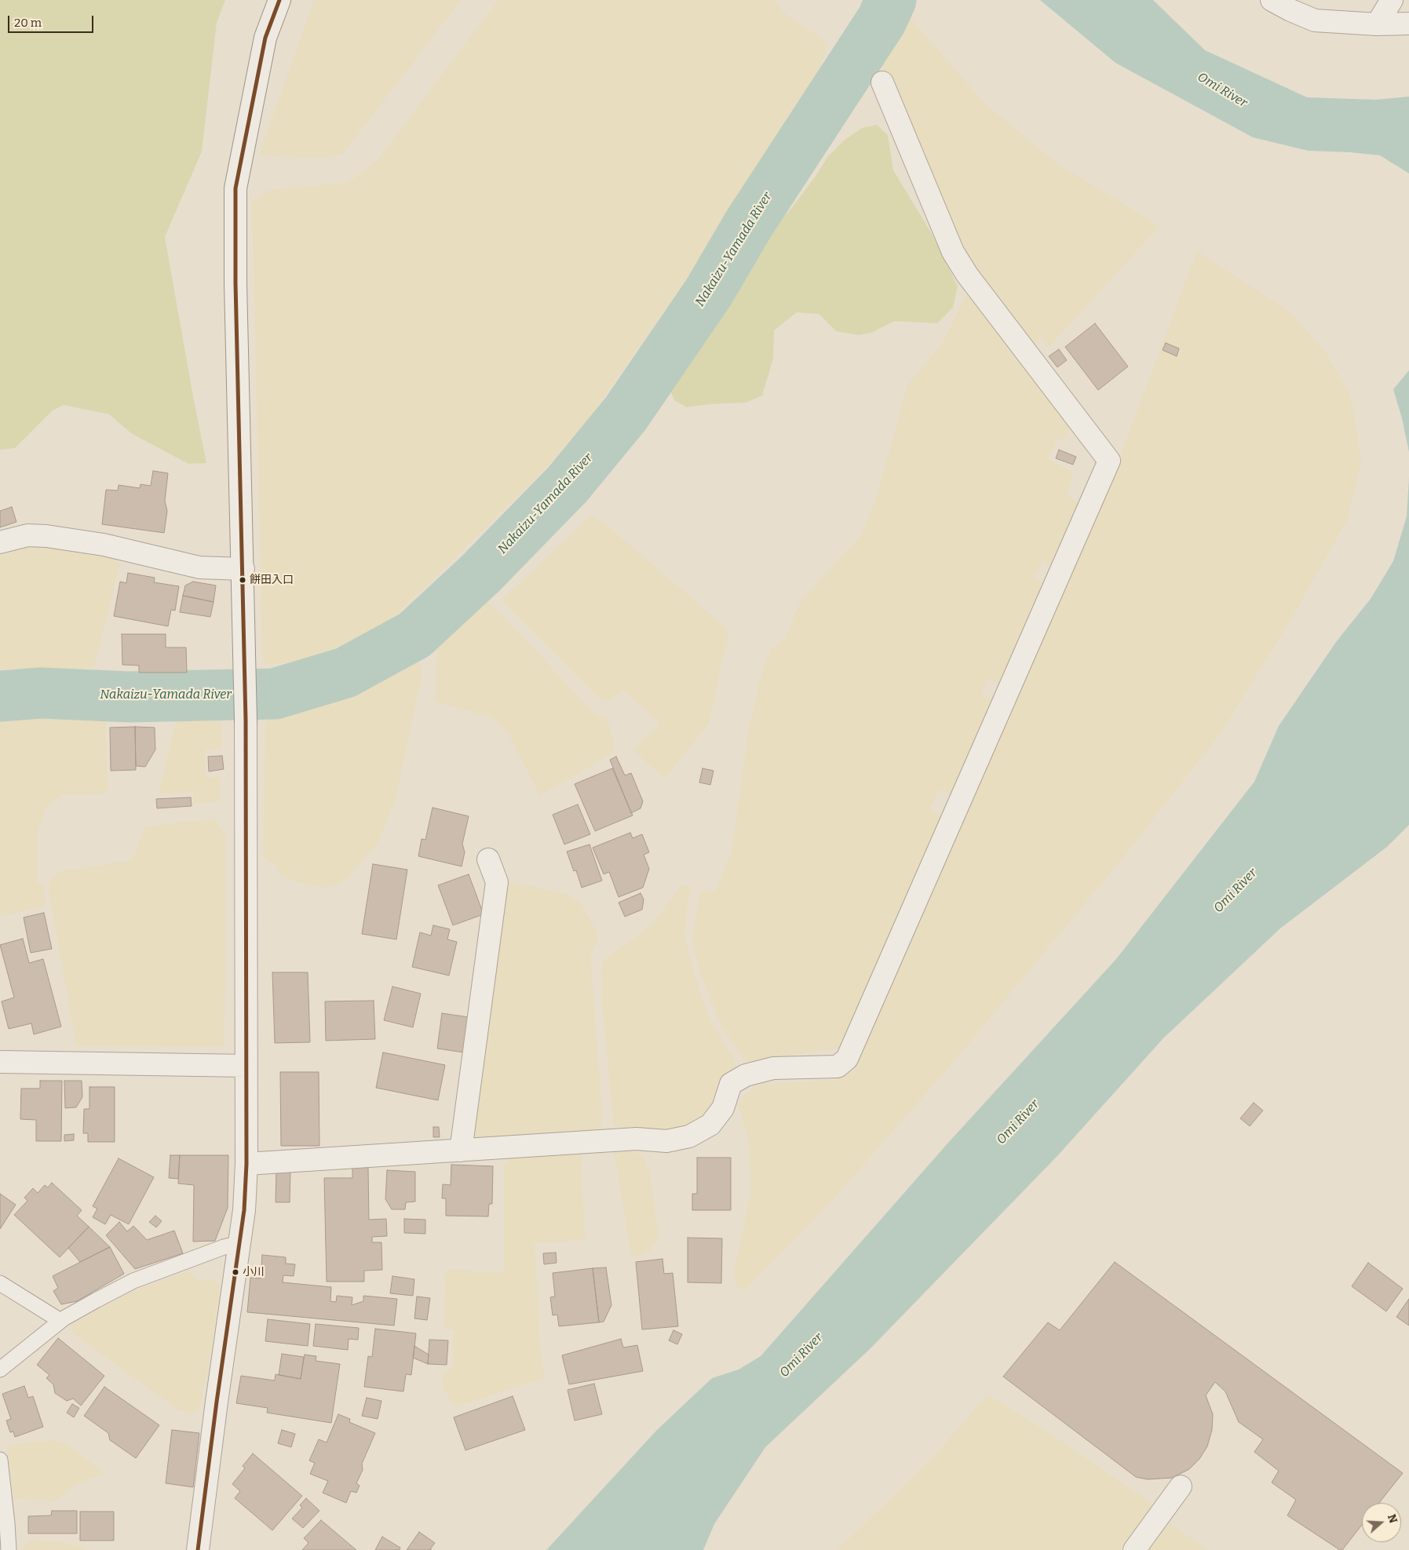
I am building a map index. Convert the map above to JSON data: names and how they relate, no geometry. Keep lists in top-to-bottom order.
{
  "water": ["Omi River", "Nakaizu-Yamada River"],
  "places": ["餅田入口", "小川"],
  "scale_bar": "20 m",
  "north": "right"
}
